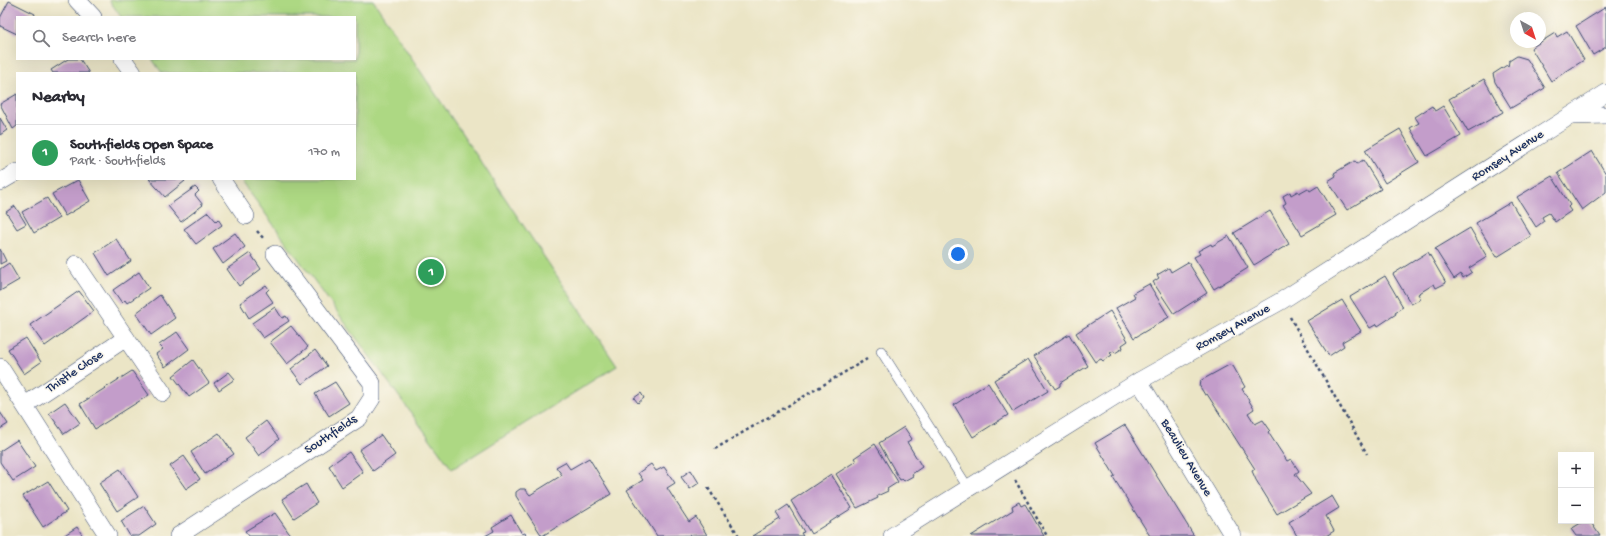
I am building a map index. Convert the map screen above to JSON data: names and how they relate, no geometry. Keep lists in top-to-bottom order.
{
  "streets": {
    "street": [
      "Romsey Avenue",
      "Thistle Close",
      "Southfields",
      "Beaulieu Avenue"
    ]
  },
  "crossings": [
    ["Romsey Avenue", "Beaulieu Avenue"]
  ],
  "north": "bottom right",
  "page": {
    "search": "Search here",
    "heading": "Nearby",
    "list": [
      {
        "mark": "1",
        "name": "Southfields Open Space",
        "note": "Park · Southfields",
        "value": "170 m"
      }
    ],
    "pins": "1",
    "map_buttons": ["+", "−"]
  }
}
